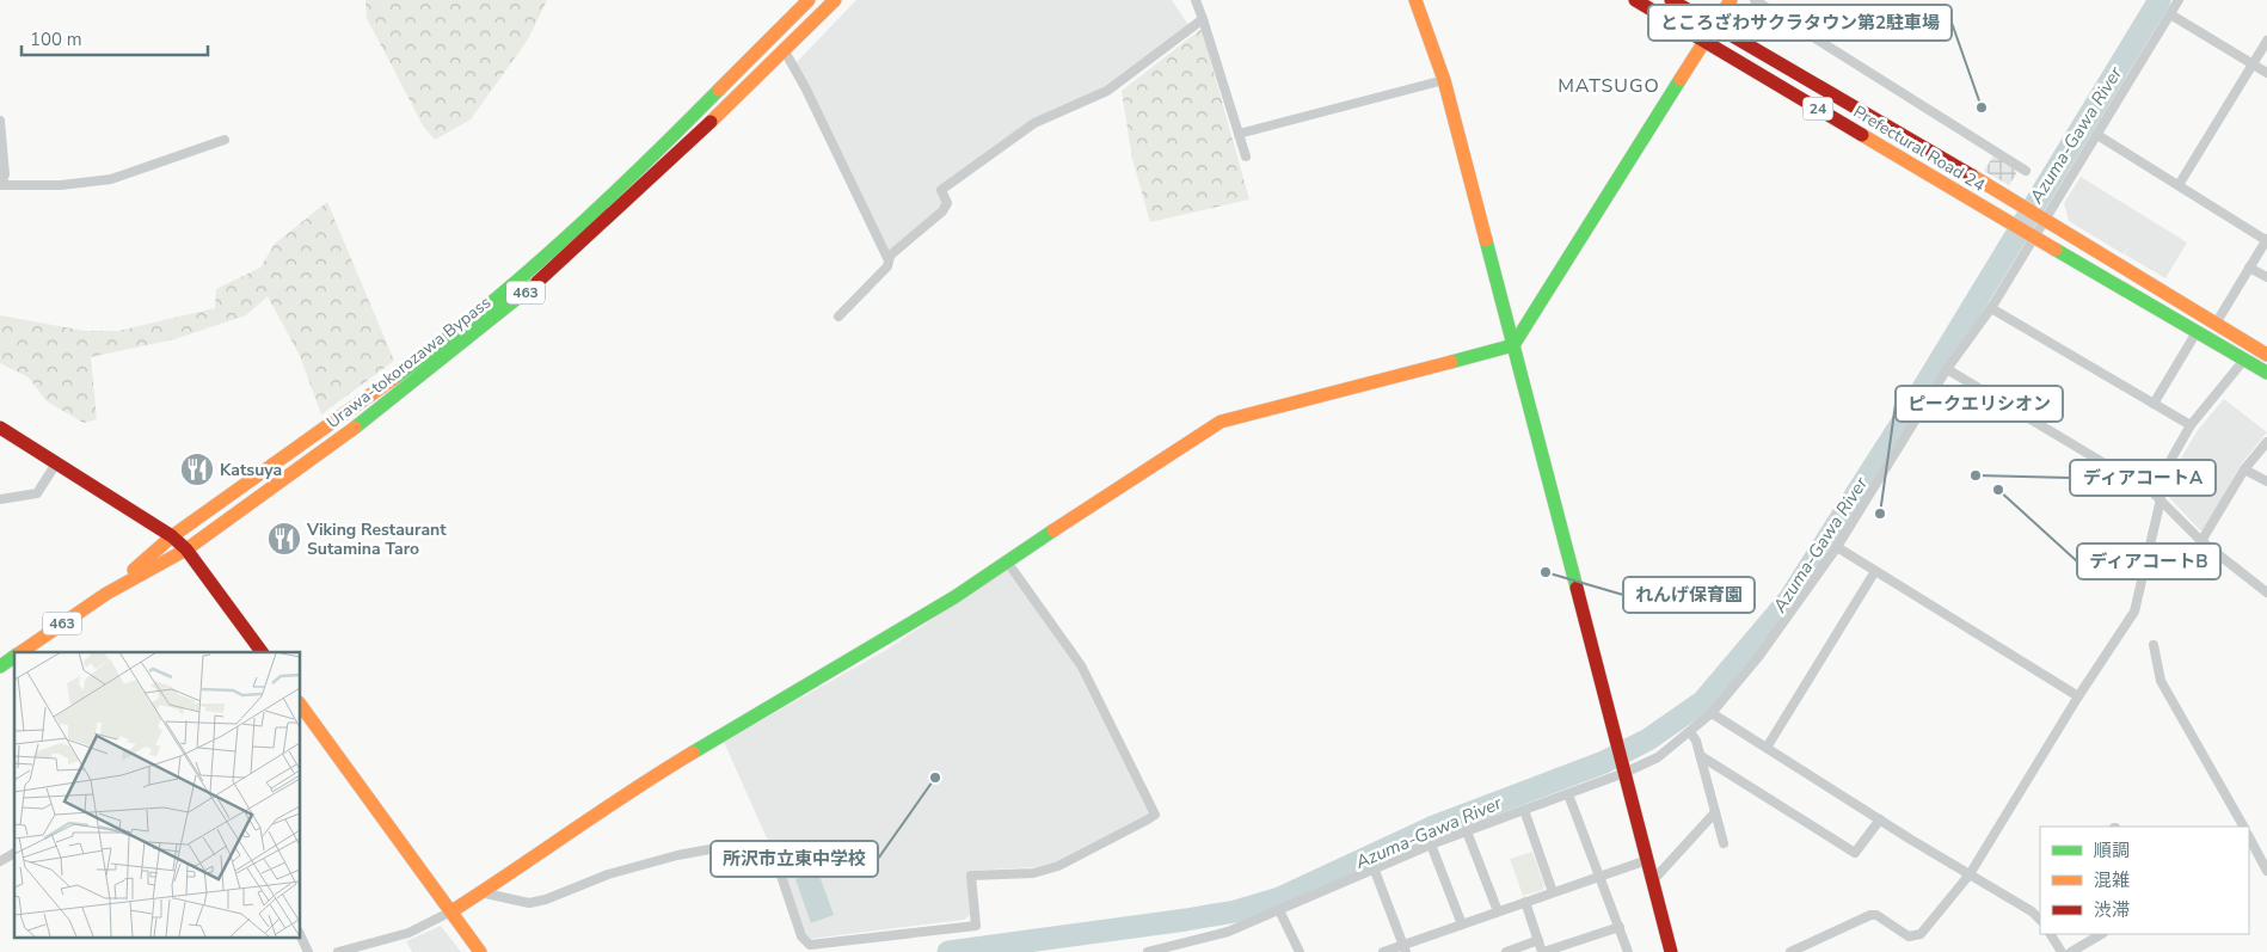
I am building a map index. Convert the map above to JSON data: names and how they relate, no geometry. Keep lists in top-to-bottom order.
{
  "streets": {
    "main road": [
      "24",
      "Prefectural Road 24",
      "463",
      "Urawa-tokorozawa Bypass"
    ]
  },
  "crossings": [
    ["24", "Prefectural Road 24"]
  ],
  "districts": ["MATSUGO"],
  "water": ["Azuma-Gawa River"],
  "places": {
    "other": [
      "ところざわサクラタウン第2駐車場",
      "ディアコートA",
      "ディアコートB",
      "ピークエリシオン",
      "れんげ保育園",
      "所沢市立東中学校"
    ],
    "restaurant": ["Katsuya", "Viking Restaurant Sutamina Taro"]
  },
  "legend": ["順調", "混雑", "渋滞"],
  "scale_bar": "100 m"
}
